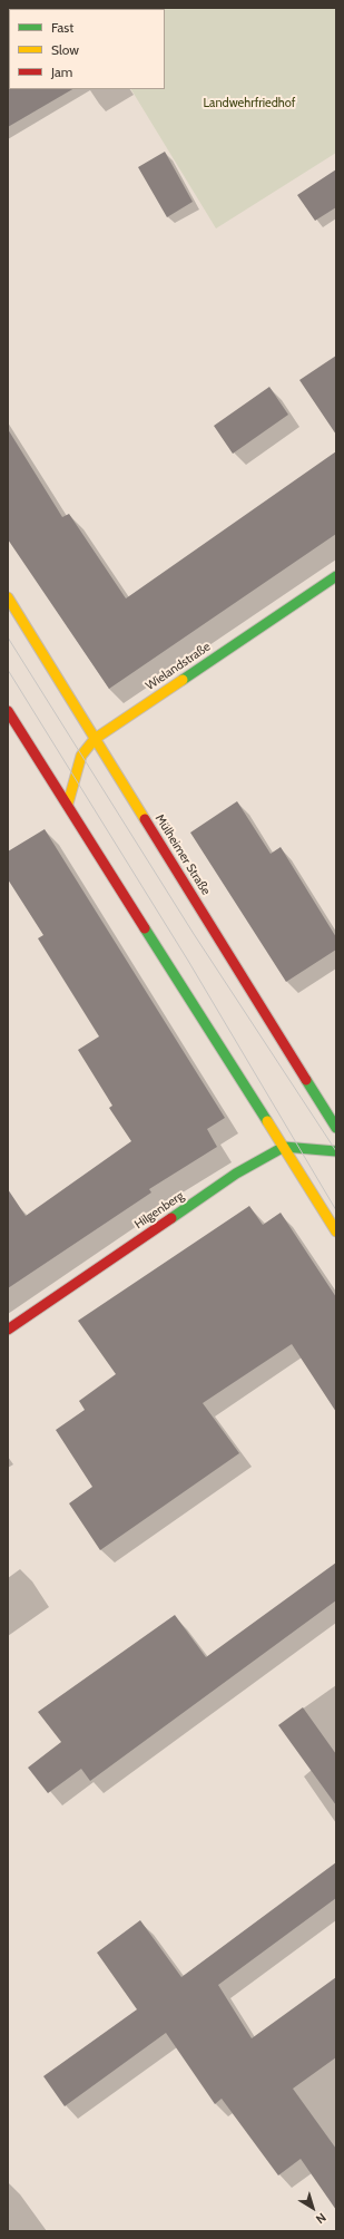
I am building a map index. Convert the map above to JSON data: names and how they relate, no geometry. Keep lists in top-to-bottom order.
{
  "streets": {
    "main road": ["Wielandstraße", "Mülheimer Straße", "Hilgenberg"]
  },
  "crossings": [
    ["Wielandstraße", "Mülheimer Straße"]
  ],
  "parks": ["Landwehrfriedhof"],
  "legend": ["Fast", "Slow", "Jam"],
  "north": "bottom right"
}
